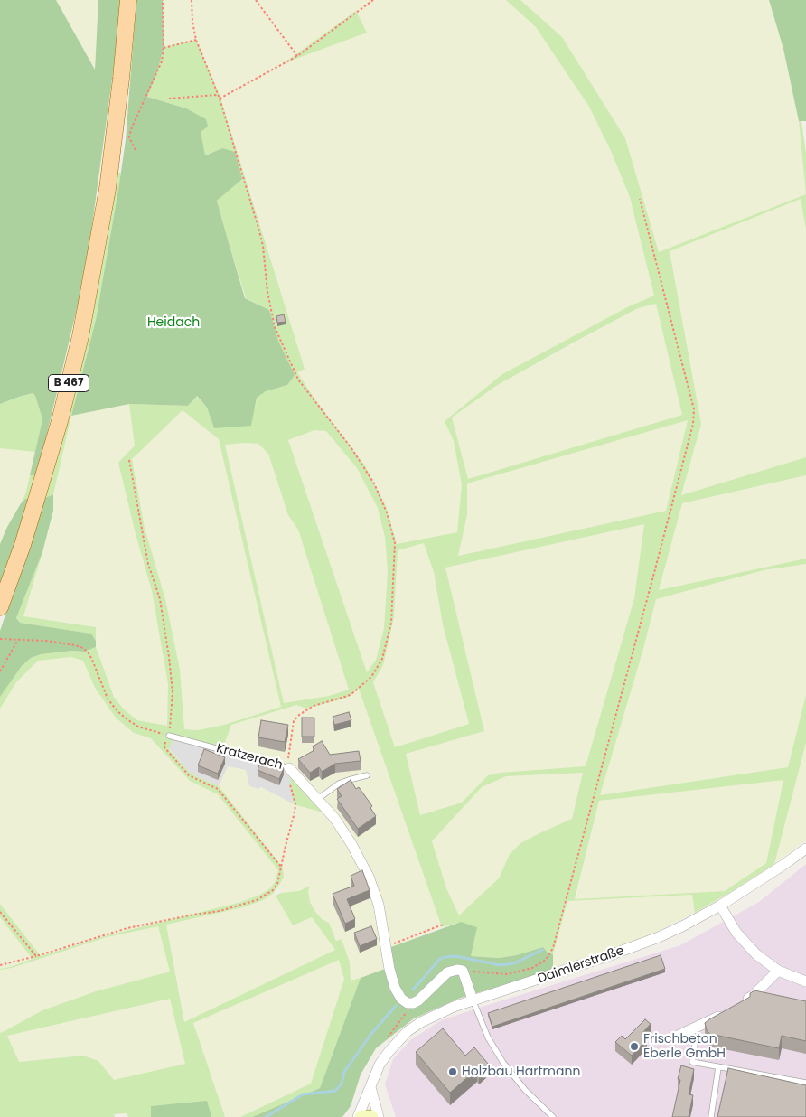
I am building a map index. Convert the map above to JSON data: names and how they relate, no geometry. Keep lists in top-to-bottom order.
{
  "streets": {
    "main road": ["B 467"],
    "street": ["Kratzerach", "Daimlerstraße"]
  },
  "parks": ["Heidach"],
  "places": ["Frischbeton Eberle GmbH", "Holzbau Hartmann"]
}
